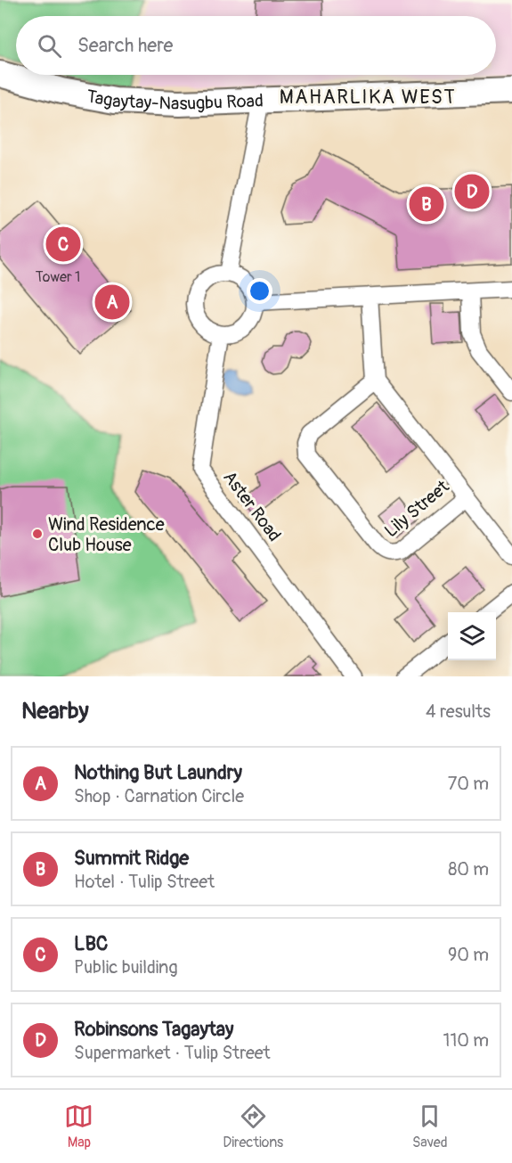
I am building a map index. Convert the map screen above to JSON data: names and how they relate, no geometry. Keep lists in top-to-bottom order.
{
  "streets": {
    "main road": ["Tagaytay-Nasugbu Road"],
    "street": ["Aster Road", "Lily Street"]
  },
  "districts": ["MAHARLIKA WEST"],
  "places": ["Wind Residence Club House"],
  "house_numbers": ["Tower 1"],
  "page": {
    "search": "Search here",
    "pins": [
      "D",
      "B",
      "C",
      "A"
    ],
    "heading": ["Nearby", "4 results"],
    "list": [
      {
        "mark": "A",
        "name": "Nothing But Laundry",
        "note": "Shop · Carnation Circle",
        "value": "70 m"
      },
      {
        "mark": "B",
        "name": "Summit Ridge",
        "note": "Hotel · Tulip Street",
        "value": "80 m"
      },
      {
        "mark": "C",
        "name": "LBC",
        "note": "Public building",
        "value": "90 m"
      },
      {
        "mark": "D",
        "name": "Robinsons Tagaytay",
        "note": "Supermarket · Tulip Street",
        "value": "110 m"
      }
    ],
    "nav": ["Map", "Directions", "Saved"]
  }
}
